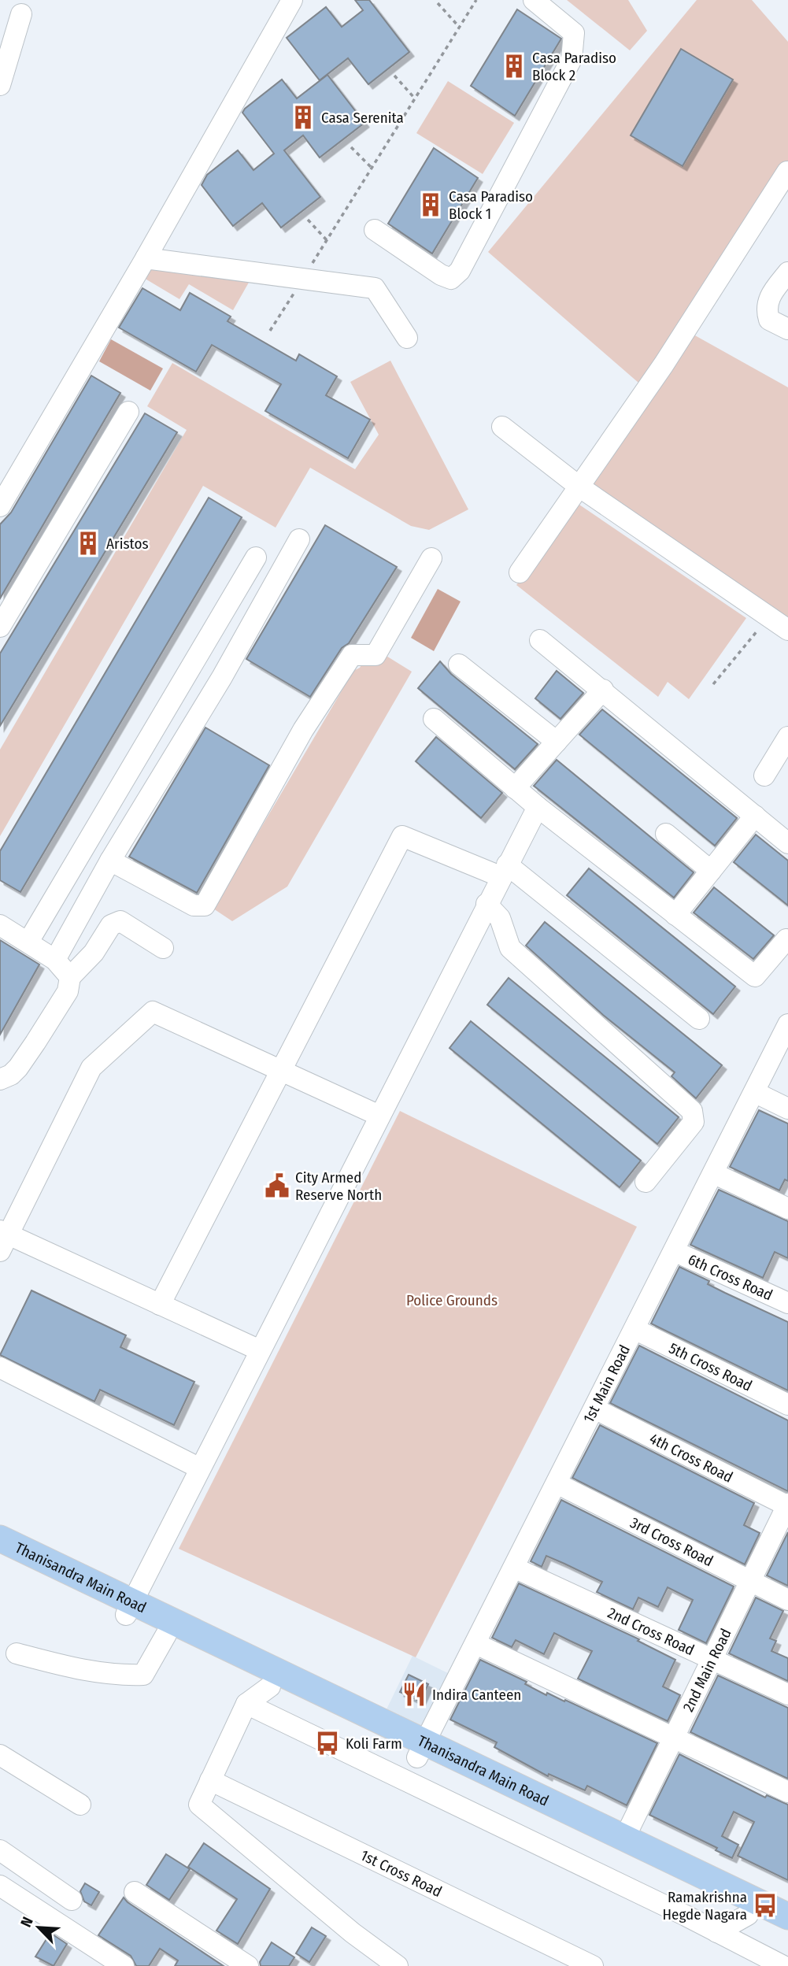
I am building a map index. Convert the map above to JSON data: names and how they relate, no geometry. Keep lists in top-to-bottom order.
{
  "streets": {
    "main road": ["Thanisandra Main Road"],
    "street": [
      "6th Cross Road",
      "5th Cross Road",
      "1st Main Road",
      "4th Cross Road",
      "3rd Cross Road",
      "2nd Cross Road",
      "2nd Main Road",
      "1st Cross Road"
    ]
  },
  "crossings": [
    ["6th Cross Road", "1st Main Road"],
    ["5th Cross Road", "1st Main Road"],
    ["1st Main Road", "4th Cross Road"],
    ["1st Main Road", "3rd Cross Road"],
    ["1st Main Road", "Thanisandra Main Road"],
    ["1st Main Road", "2nd Cross Road"],
    ["4th Cross Road", "2nd Main Road"],
    ["3rd Cross Road", "2nd Main Road"],
    ["Thanisandra Main Road", "2nd Main Road"],
    ["2nd Cross Road", "2nd Main Road"]
  ],
  "parks": ["Police Grounds"],
  "places": {
    "building": [
      "Casa Paradiso Block 2",
      "Casa Serenita",
      "Casa Paradiso Block 1",
      "Aristos"
    ],
    "public building": ["City Armed Reserve North"],
    "restaurant": ["Indira Canteen"],
    "bus stop": ["Koli Farm", "Ramakrishna Hegde Nagara"]
  },
  "north": "top left"
}
